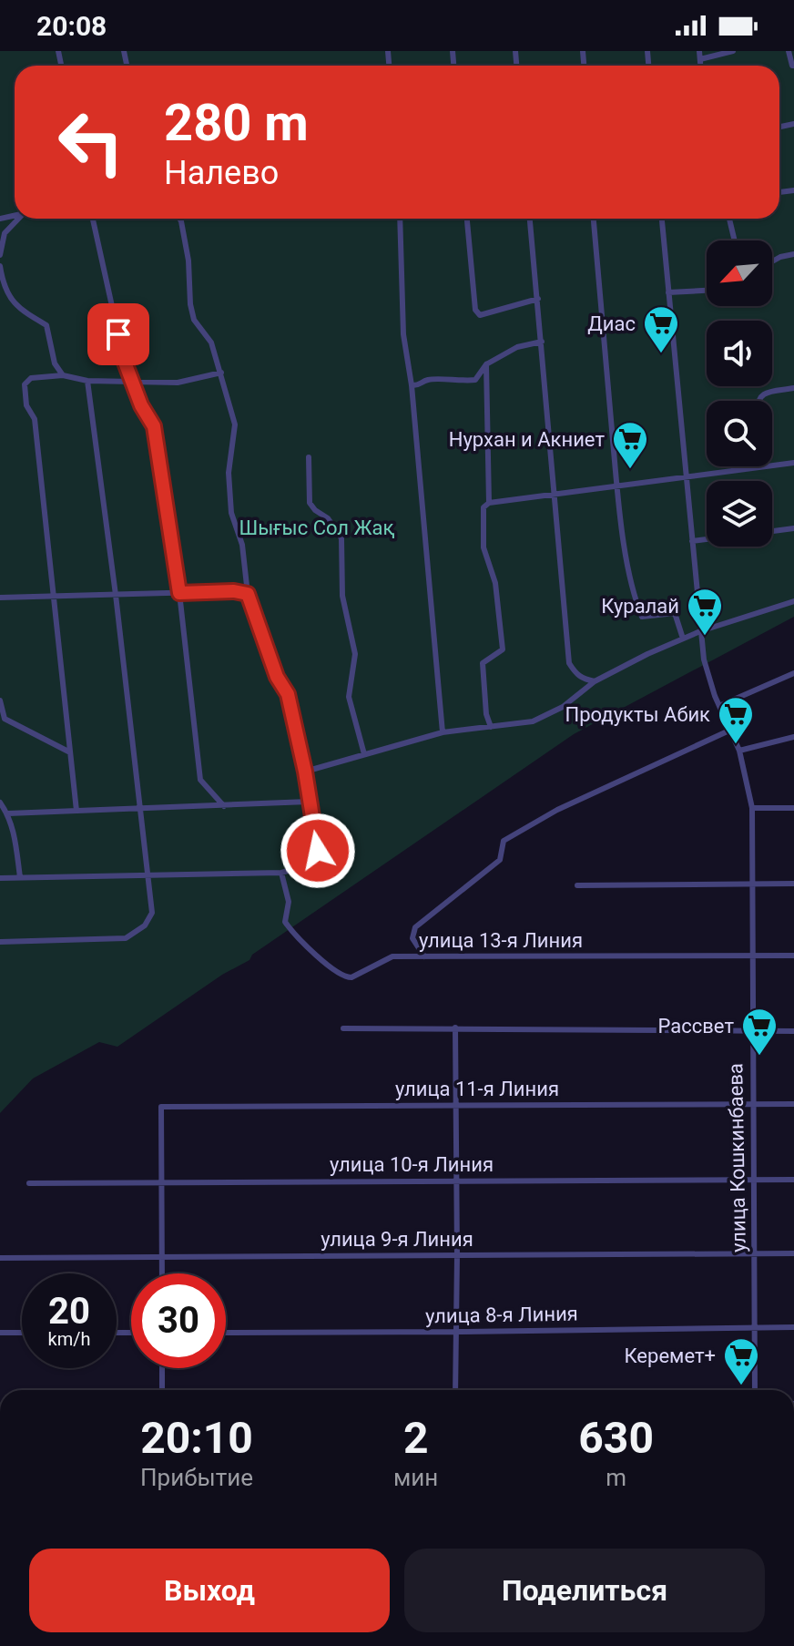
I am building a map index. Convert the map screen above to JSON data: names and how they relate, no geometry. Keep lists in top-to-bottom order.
{
  "streets": {
    "street": [
      "улица 13-я Линия",
      "улица 11-я Линия",
      "улица Кошкинбаева",
      "улица 10-я Линия",
      "улица 9-я Линия",
      "улица 8-я Линия"
    ]
  },
  "crossings": [
    ["улица 13-я Линия", "улица Кошкинбаева"],
    ["улица 11-я Линия", "улица Кошкинбаева"],
    ["улица 11-я Линия", "улица 10-я Линия"],
    ["улица Кошкинбаева", "улица 10-я Линия"],
    ["улица Кошкинбаева", "улица 9-я Линия"],
    ["улица Кошкинбаева", "улица 8-я Линия"]
  ],
  "parks": ["Шығыс Сол Жақ"],
  "places": {
    "supermarket": [
      "Диас",
      "Нурхан и Акниет",
      "Куралай",
      "Продукты Абик",
      "Рассвет",
      "Керемет+"
    ]
  },
  "north": "bottom left",
  "page": {
    "status": "20:08",
    "turn": ["280 m", "Налево"],
    "speed": "20 km/h",
    "limit": "30",
    "eta": [
      "20:10",
      "Прибытие",
      "2",
      "мин",
      "630",
      "m"
    ],
    "buttons": ["Выход", "Поделиться"]
  }
}
